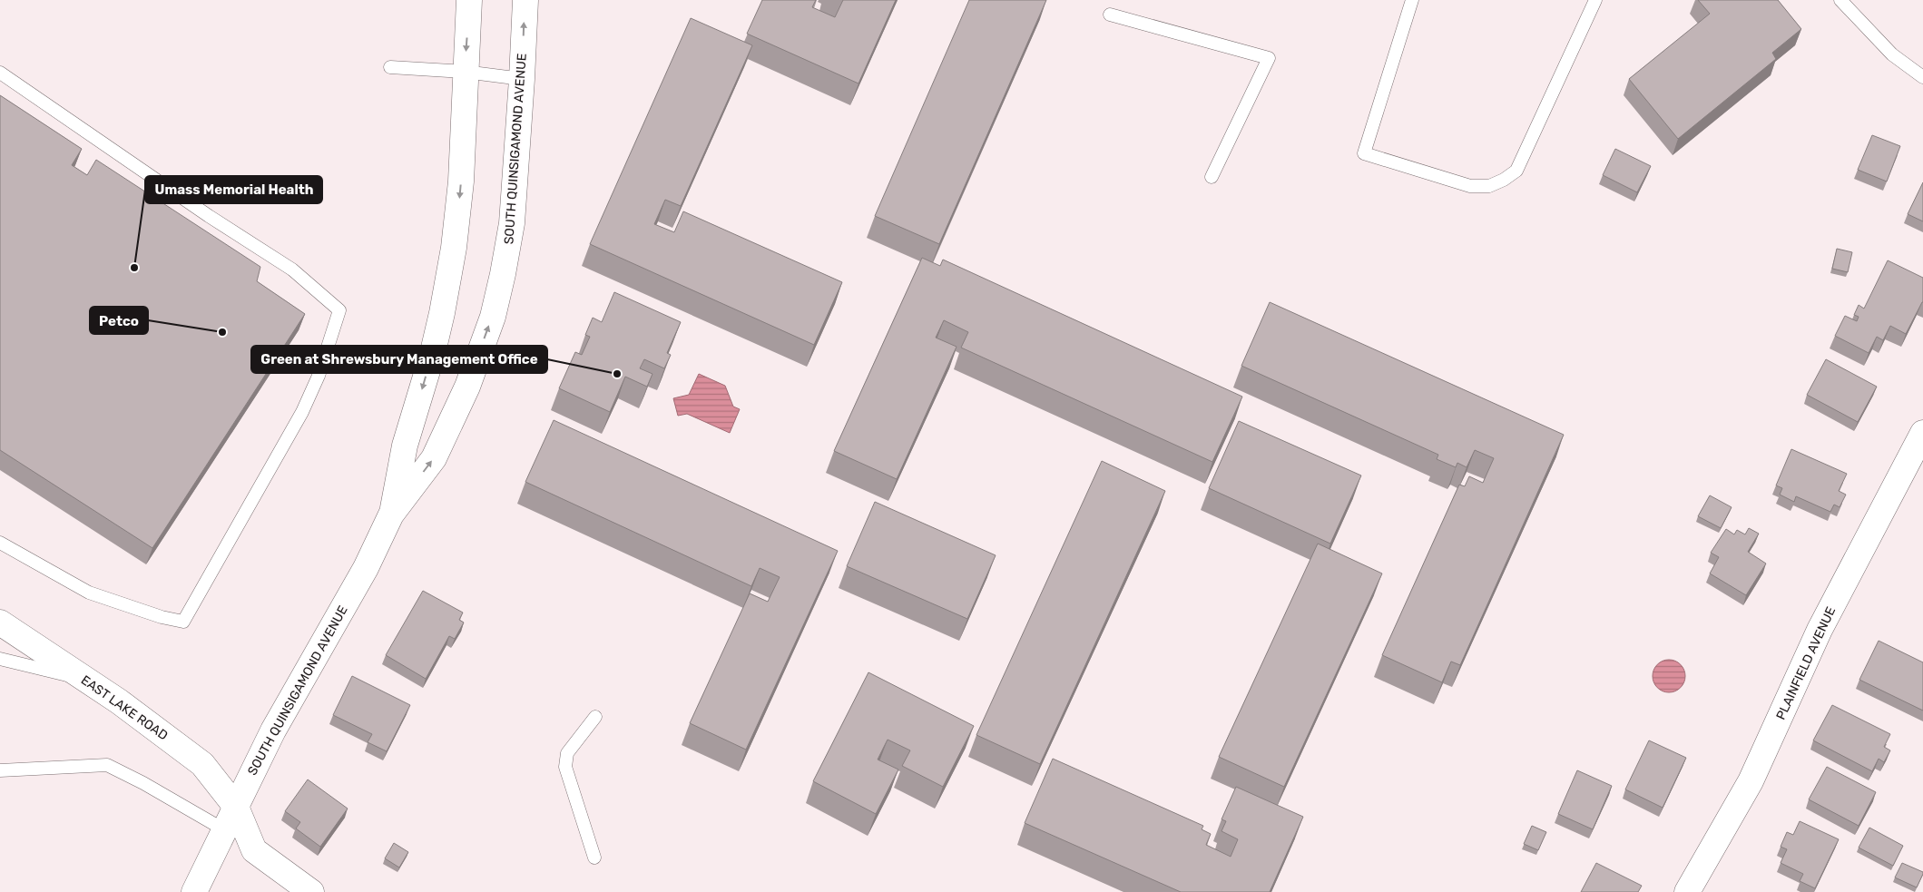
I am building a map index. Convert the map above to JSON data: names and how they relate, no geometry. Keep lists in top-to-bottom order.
{
  "streets": {
    "main road": ["SOUTH QUINSIGAMOND AVENUE", "PLAINFIELD AVENUE", "EAST LAKE ROAD"]
  },
  "crossings": [
    ["SOUTH QUINSIGAMOND AVENUE", "EAST LAKE ROAD"]
  ],
  "places": ["Umass Memorial Health", "Petco", "Green at Shrewsbury Management Office"]
}
